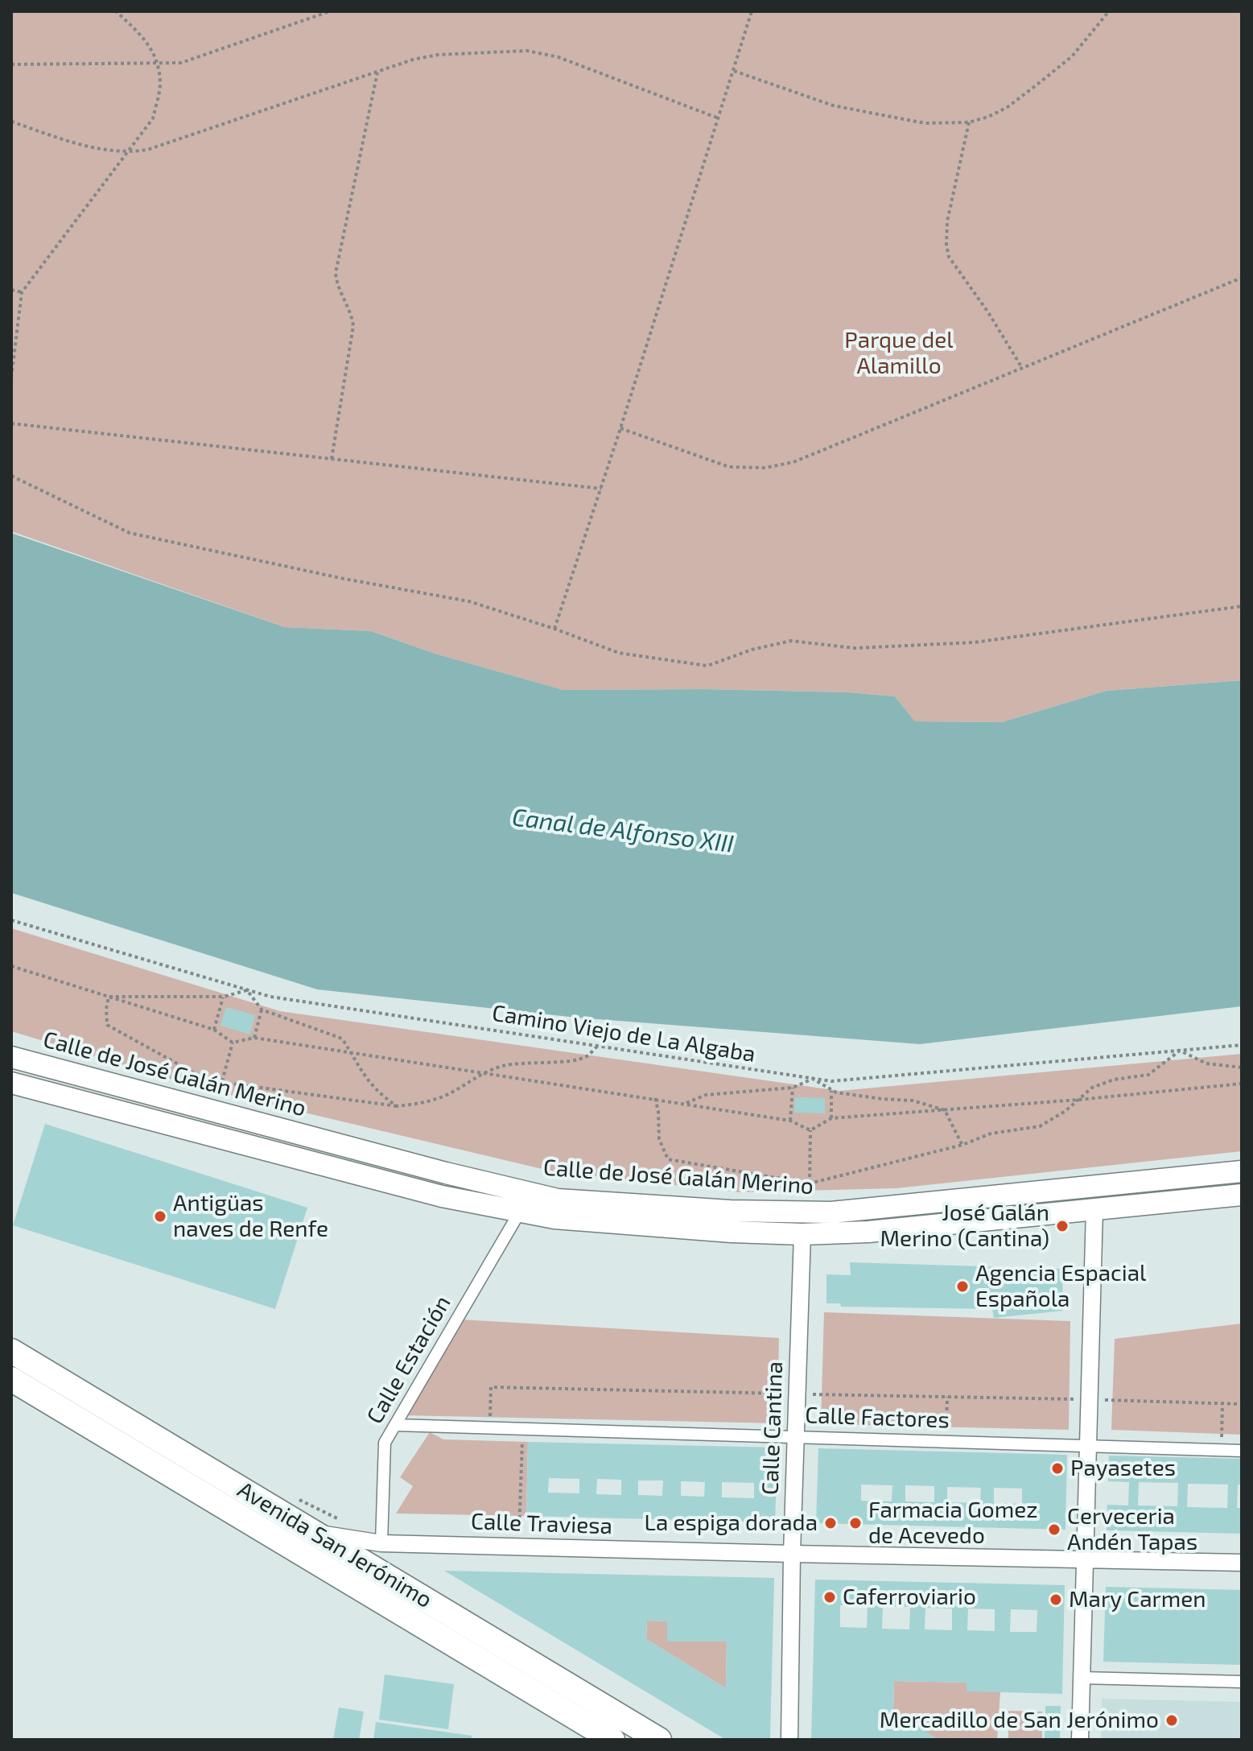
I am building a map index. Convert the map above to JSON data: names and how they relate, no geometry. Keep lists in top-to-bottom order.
{
  "streets": {
    "main road": ["Calle de José Galán Merino", "Avenida San Jerónimo"],
    "street": [
      "Calle Estación",
      "Calle Factores",
      "Calle Cantina",
      "Calle Traviesa"
    ],
    "path": ["Camino Viejo de La Algaba"]
  },
  "crossings": [
    ["Calle Estación", "Calle Factores"],
    ["Calle Estación", "Calle Traviesa"],
    ["Calle Factores", "Calle Cantina"],
    ["Calle Cantina", "Calle Traviesa"],
    ["Calle Traviesa", "Avenida San Jerónimo"]
  ],
  "water": ["Canal de Alfonso XIII"],
  "parks": ["Parque del Alamillo"],
  "places": [
    "Antigüas naves de Renfe",
    "José Galán Merino (Cantina)",
    "Agencia Espacial Española",
    "Payasetes",
    "La espiga dorada",
    "Farmacia Gomez de Acevedo",
    "Cerveceria Andén Tapas",
    "Caferroviario",
    "Mary Carmen",
    "Mercadillo de San Jerónimo"
  ]
}
